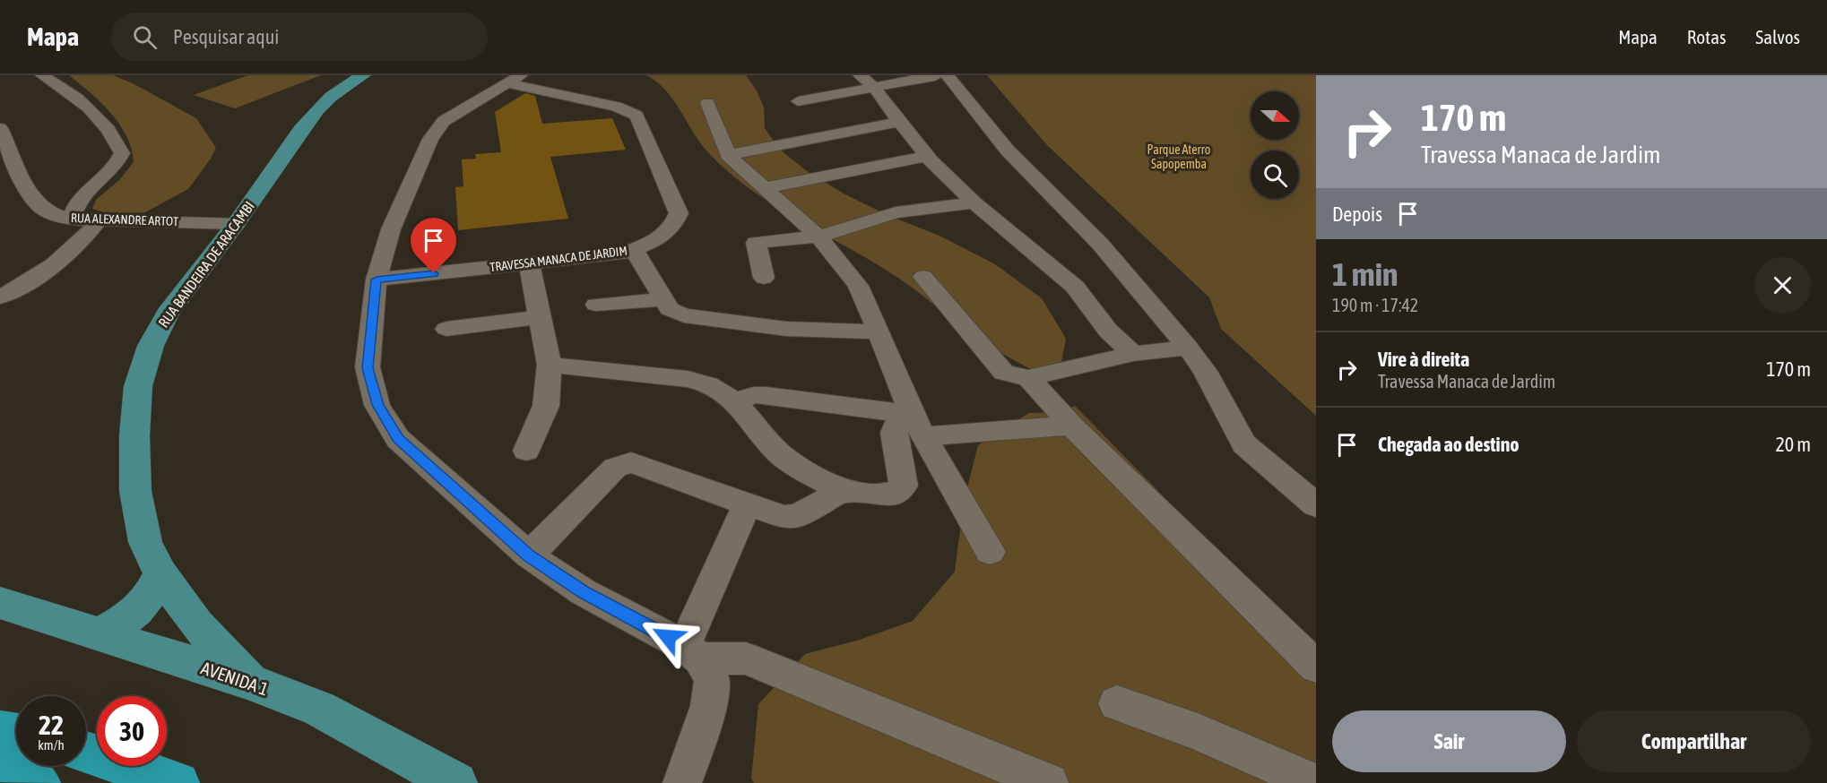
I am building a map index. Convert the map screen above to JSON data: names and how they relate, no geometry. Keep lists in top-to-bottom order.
{
  "streets": {
    "main road": ["RUA BANDEIRA DE ARACAMBI", "AVENIDA 1"],
    "street": ["RUA ALEXANDRE ARTOT", "TRAVESSA MANACA DE JARDIM"]
  },
  "crossings": [
    ["RUA ALEXANDRE ARTOT", "RUA BANDEIRA DE ARACAMBI"],
    ["RUA BANDEIRA DE ARACAMBI", "AVENIDA 1"]
  ],
  "parks": ["Parque Aterro Sapopemba"],
  "north": "right",
  "page": {
    "header": "Mapa",
    "search": "Pesquisar aqui",
    "nav": ["Mapa", "Rotas", "Salvos"],
    "turn": ["170 m", "Travessa Manaca de Jardim"],
    "then": "Depois",
    "heading": ["1 min", "190 m · 17:42"],
    "list": [
      {
        "name": "Vire à direita",
        "note": "Travessa Manaca de Jardim",
        "value": "170 m"
      },
      {
        "name": "Chegada ao destino",
        "value": "20 m"
      }
    ],
    "speed": "22 km/h",
    "limit": "30",
    "buttons": ["Sair", "Compartilhar"]
  }
}
